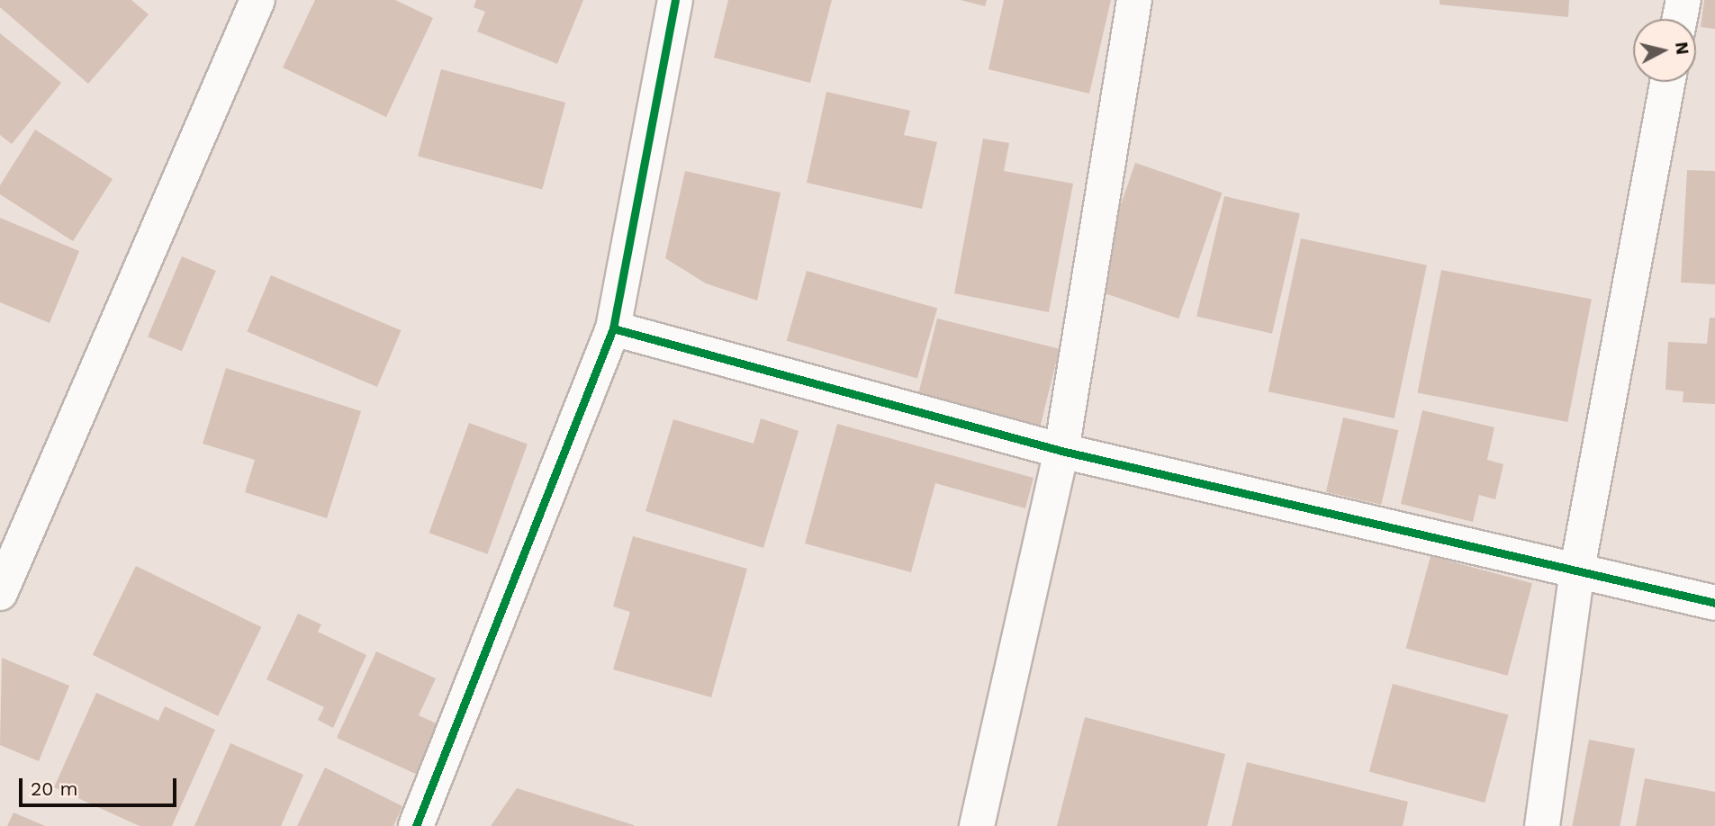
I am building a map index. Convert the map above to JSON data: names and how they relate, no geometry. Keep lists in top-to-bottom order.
{
  "scale_bar": "20 m",
  "north": "right"
}
